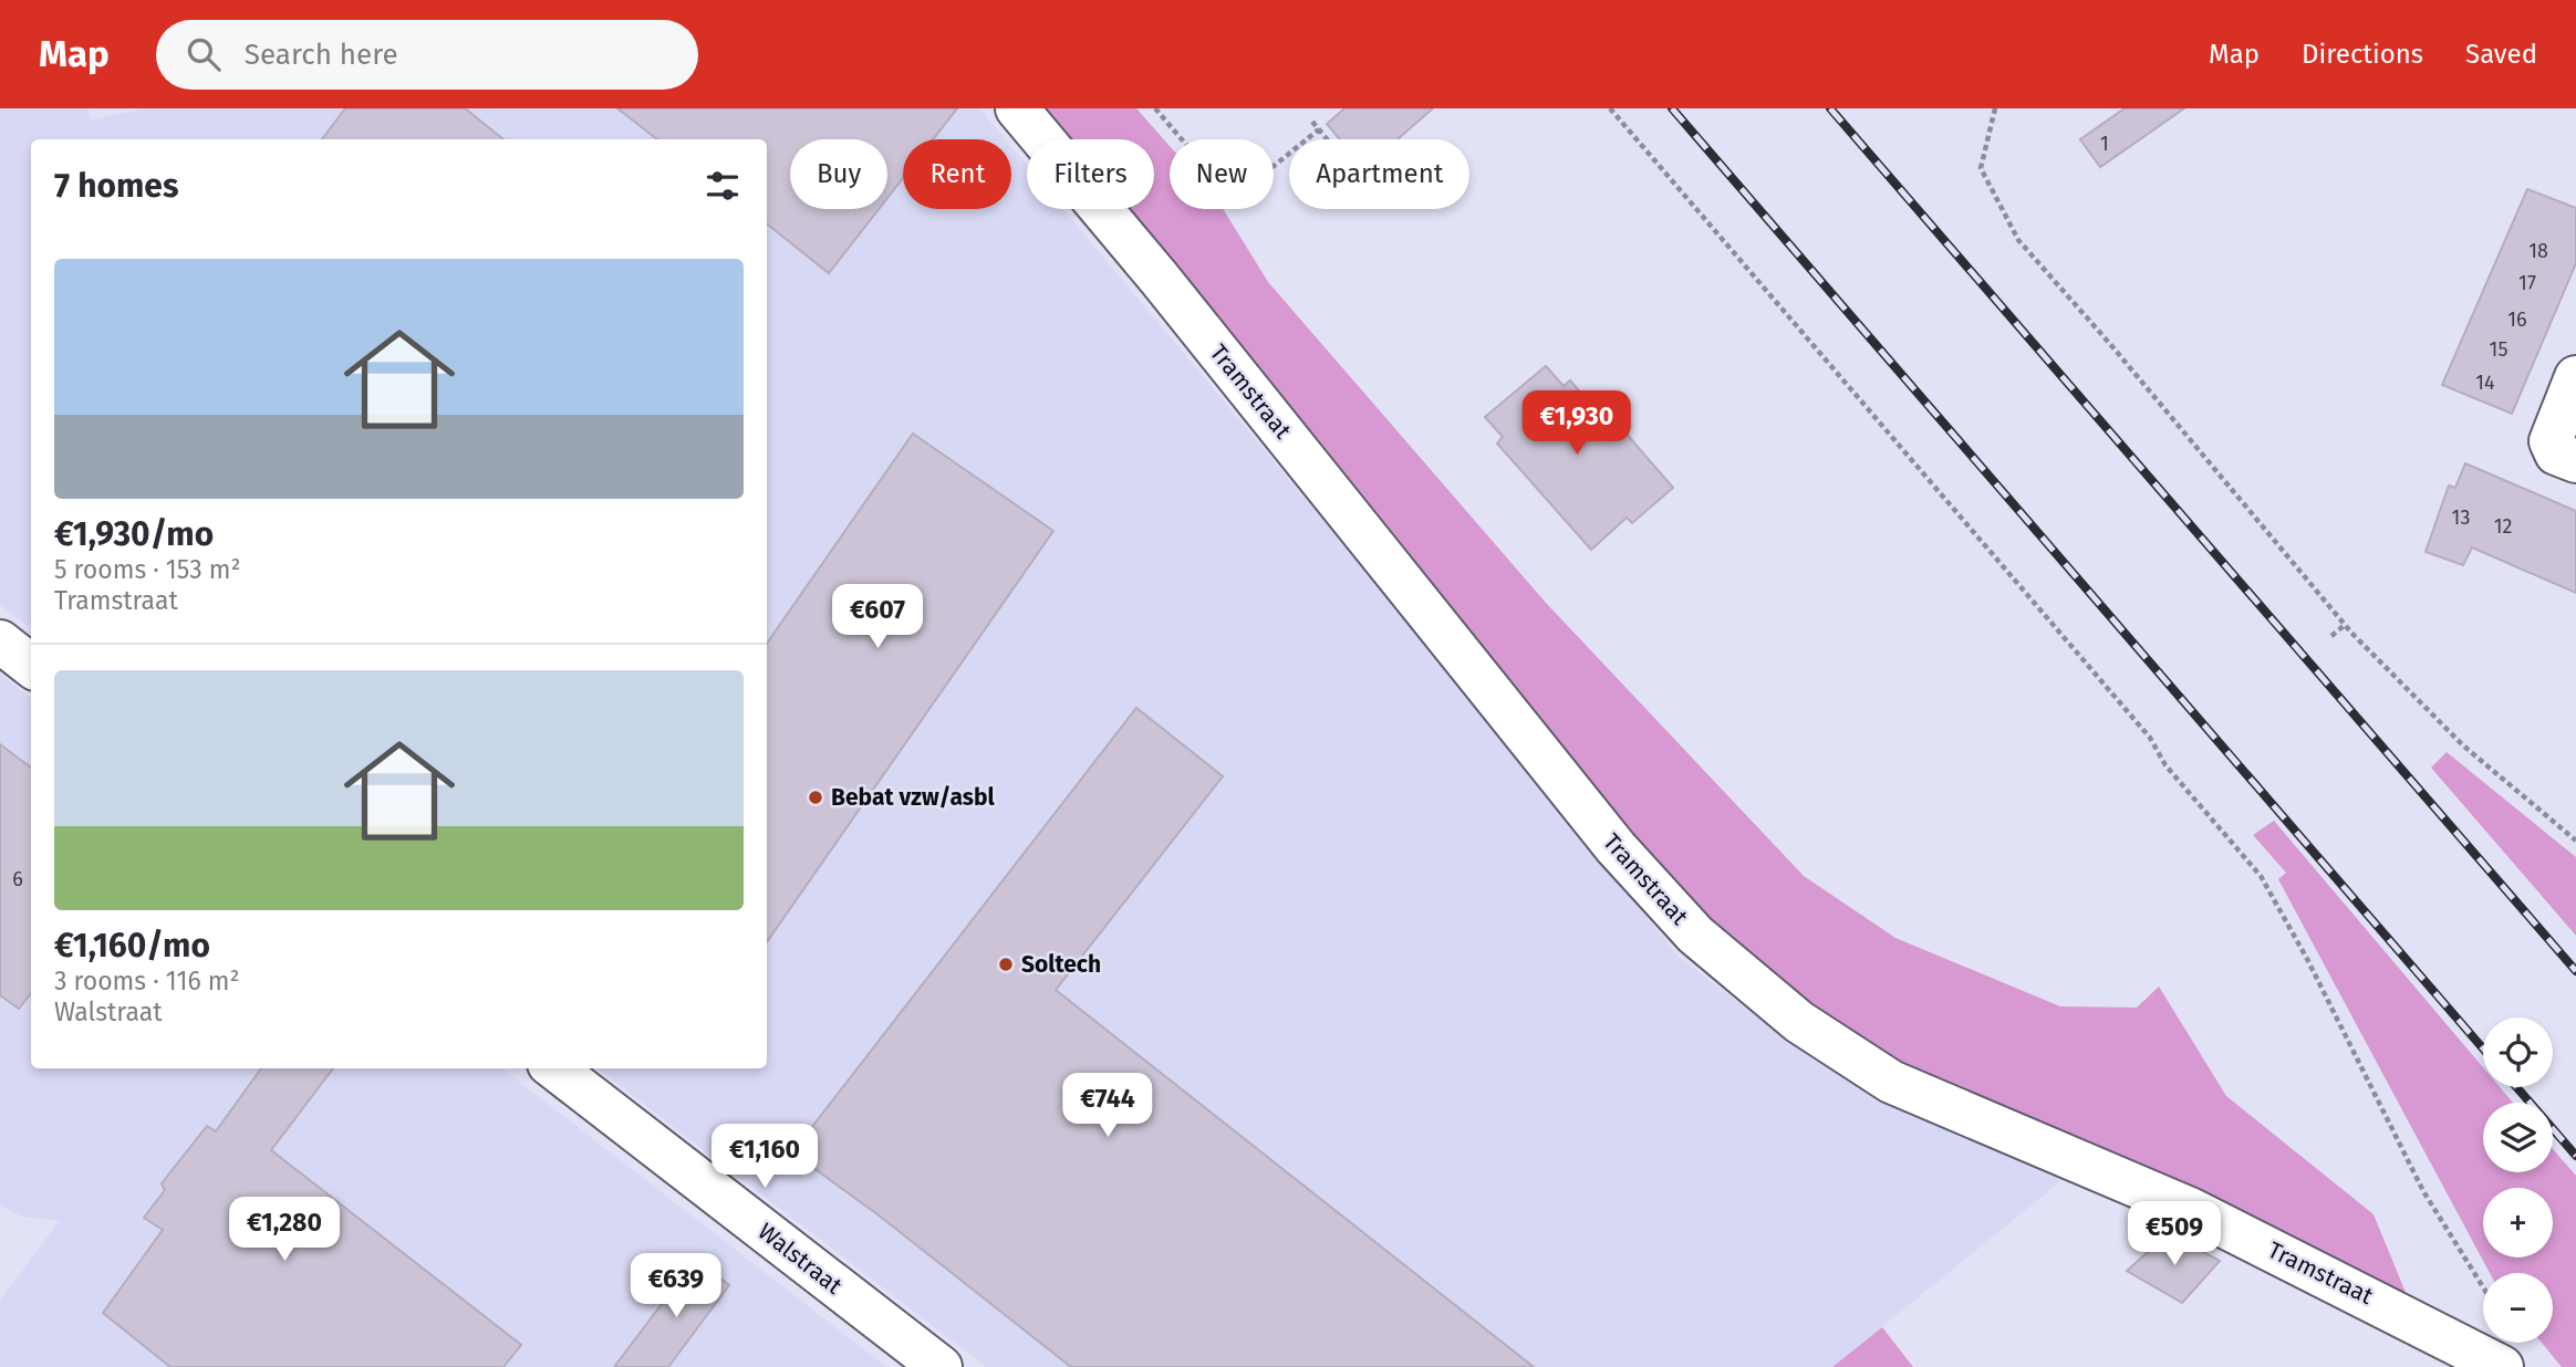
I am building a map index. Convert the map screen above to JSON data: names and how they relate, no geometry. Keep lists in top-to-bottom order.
{
  "streets": {
    "street": ["Tramstraat", "Walstraat"]
  },
  "places": ["Bebat vzw/asbl", "Soltech"],
  "house_numbers": [
    "1",
    "18",
    "17",
    "16",
    "15",
    "14",
    "13",
    "12",
    "6"
  ],
  "page": {
    "header": "Map",
    "search": "Search here",
    "nav": ["Map", "Directions", "Saved"],
    "chip": [
      "Buy",
      "Rent",
      "Filters",
      "New",
      "Apartment"
    ],
    "heading": "7 homes",
    "list": [
      {
        "name": "€1,930/mo",
        "note": "5 rooms · 153 m² · Tramstraat"
      },
      {
        "name": "€1,160/mo",
        "note": "3 rooms · 116 m² · Walstraat"
      }
    ],
    "price": [
      "€1,930",
      "€607",
      "€744",
      "€1,160",
      "€1,280",
      "€509",
      "€639"
    ],
    "map_buttons": ["+", "−"]
  }
}
